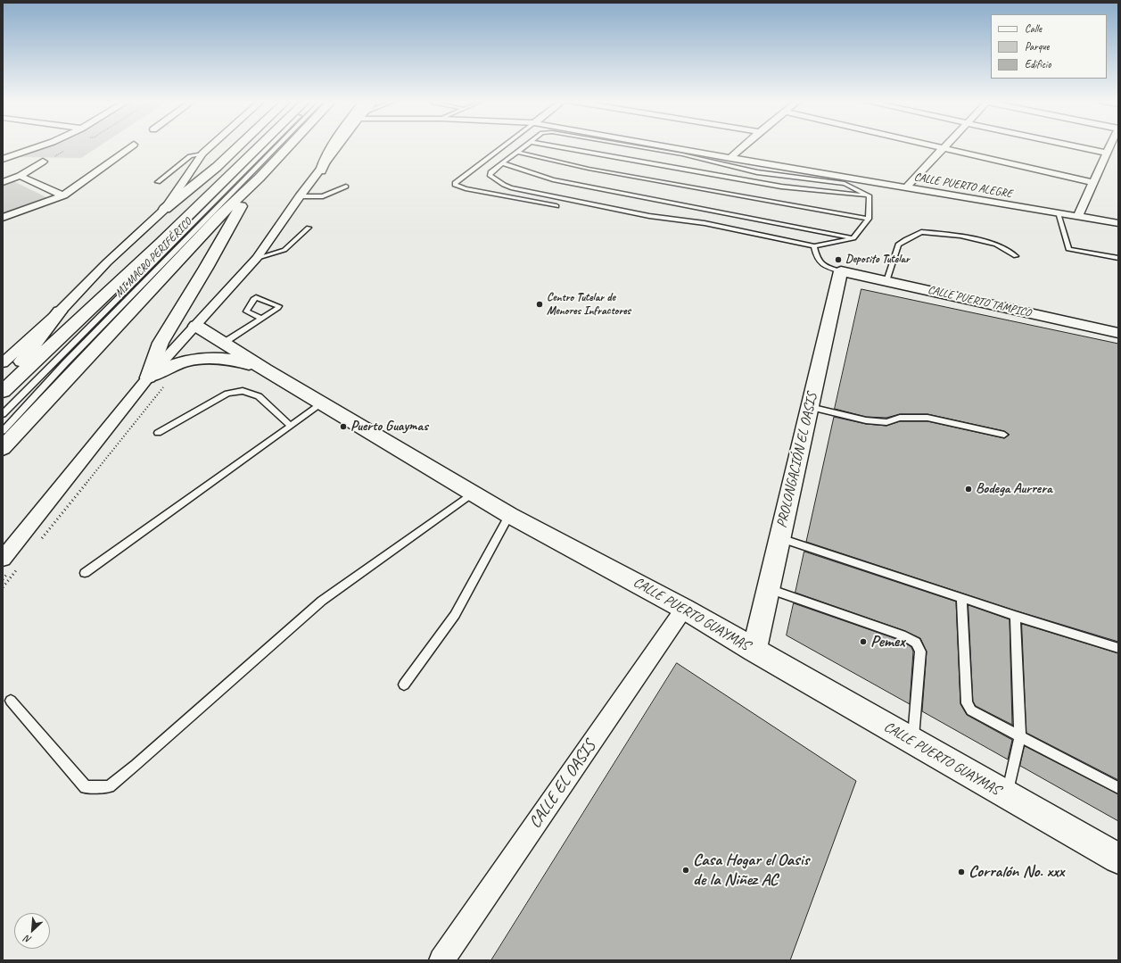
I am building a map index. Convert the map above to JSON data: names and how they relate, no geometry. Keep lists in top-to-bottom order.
{
  "streets": {
    "main road": ["CALLE PUERTO TAMPICO", "PROLONGACIÓN EL OASIS", "CALLE PUERTO GUAYMAS"],
    "street": ["CALLE PUERTO ALEGRE", "CALLE EL OASIS"],
    "lane": ["MI MACRO PERIFÉRICO"]
  },
  "crossings": [
    ["CALLE PUERTO TAMPICO", "PROLONGACIÓN EL OASIS"],
    ["PROLONGACIÓN EL OASIS", "CALLE PUERTO GUAYMAS"],
    ["CALLE PUERTO GUAYMAS", "CALLE EL OASIS"]
  ],
  "places": [
    "Deposito Tutelar",
    "Centro Tutelar de Menores Infractores",
    "Puerto Guaymas",
    "Bodega Aurrera",
    "Pemex",
    "Casa Hogar el Oasis de la Niñez AC",
    "Corralón No. xxx"
  ],
  "legend": ["Calle", "Parque", "Edificio"],
  "north": "bottom left"
}
